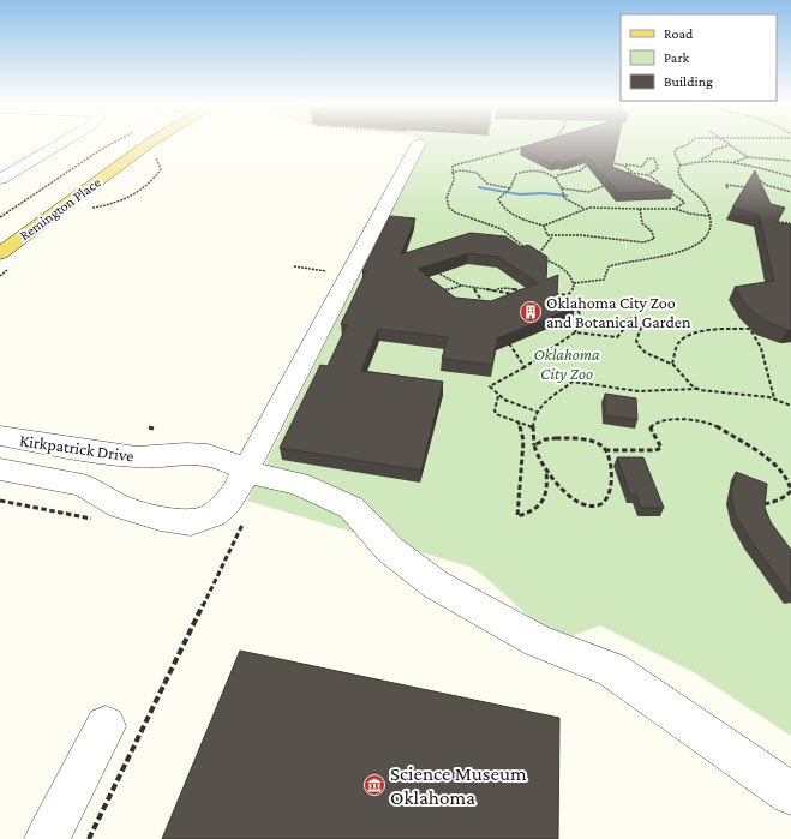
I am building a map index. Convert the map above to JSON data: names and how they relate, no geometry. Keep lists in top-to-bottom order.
{
  "streets": {
    "main road": ["Remington Place"],
    "street": ["Kirkpatrick Drive"]
  },
  "parks": ["Oklahoma City Zoo"],
  "places": {
    "building": ["Oklahoma City Zoo and Botanical Garden"],
    "museum": ["Science Museum Oklahoma"]
  },
  "legend": ["Road", "Park", "Building"]
}
